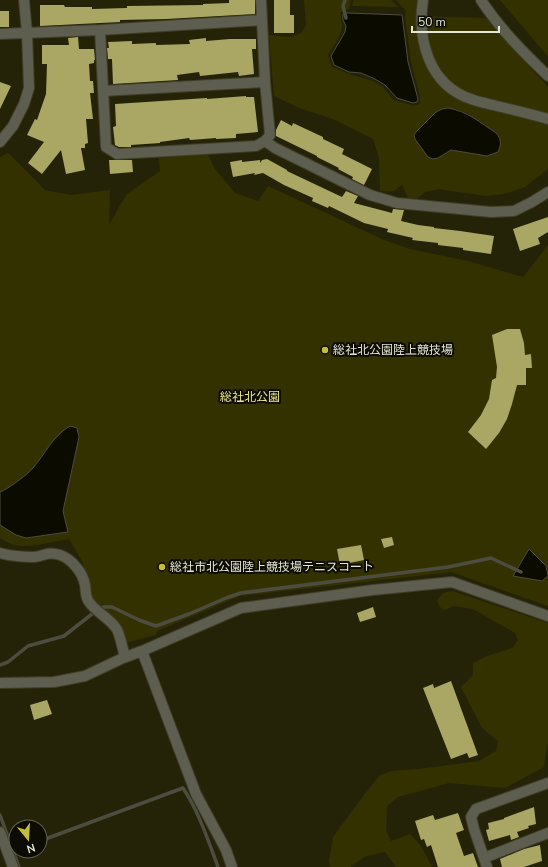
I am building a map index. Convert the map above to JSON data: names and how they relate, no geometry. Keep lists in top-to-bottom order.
{
  "parks": ["総社北公園"],
  "places": ["総社北公園陸上競技場", "総社市北公園陸上競技場テニスコート"],
  "scale_bar": "50 m",
  "north": "bottom"
}
